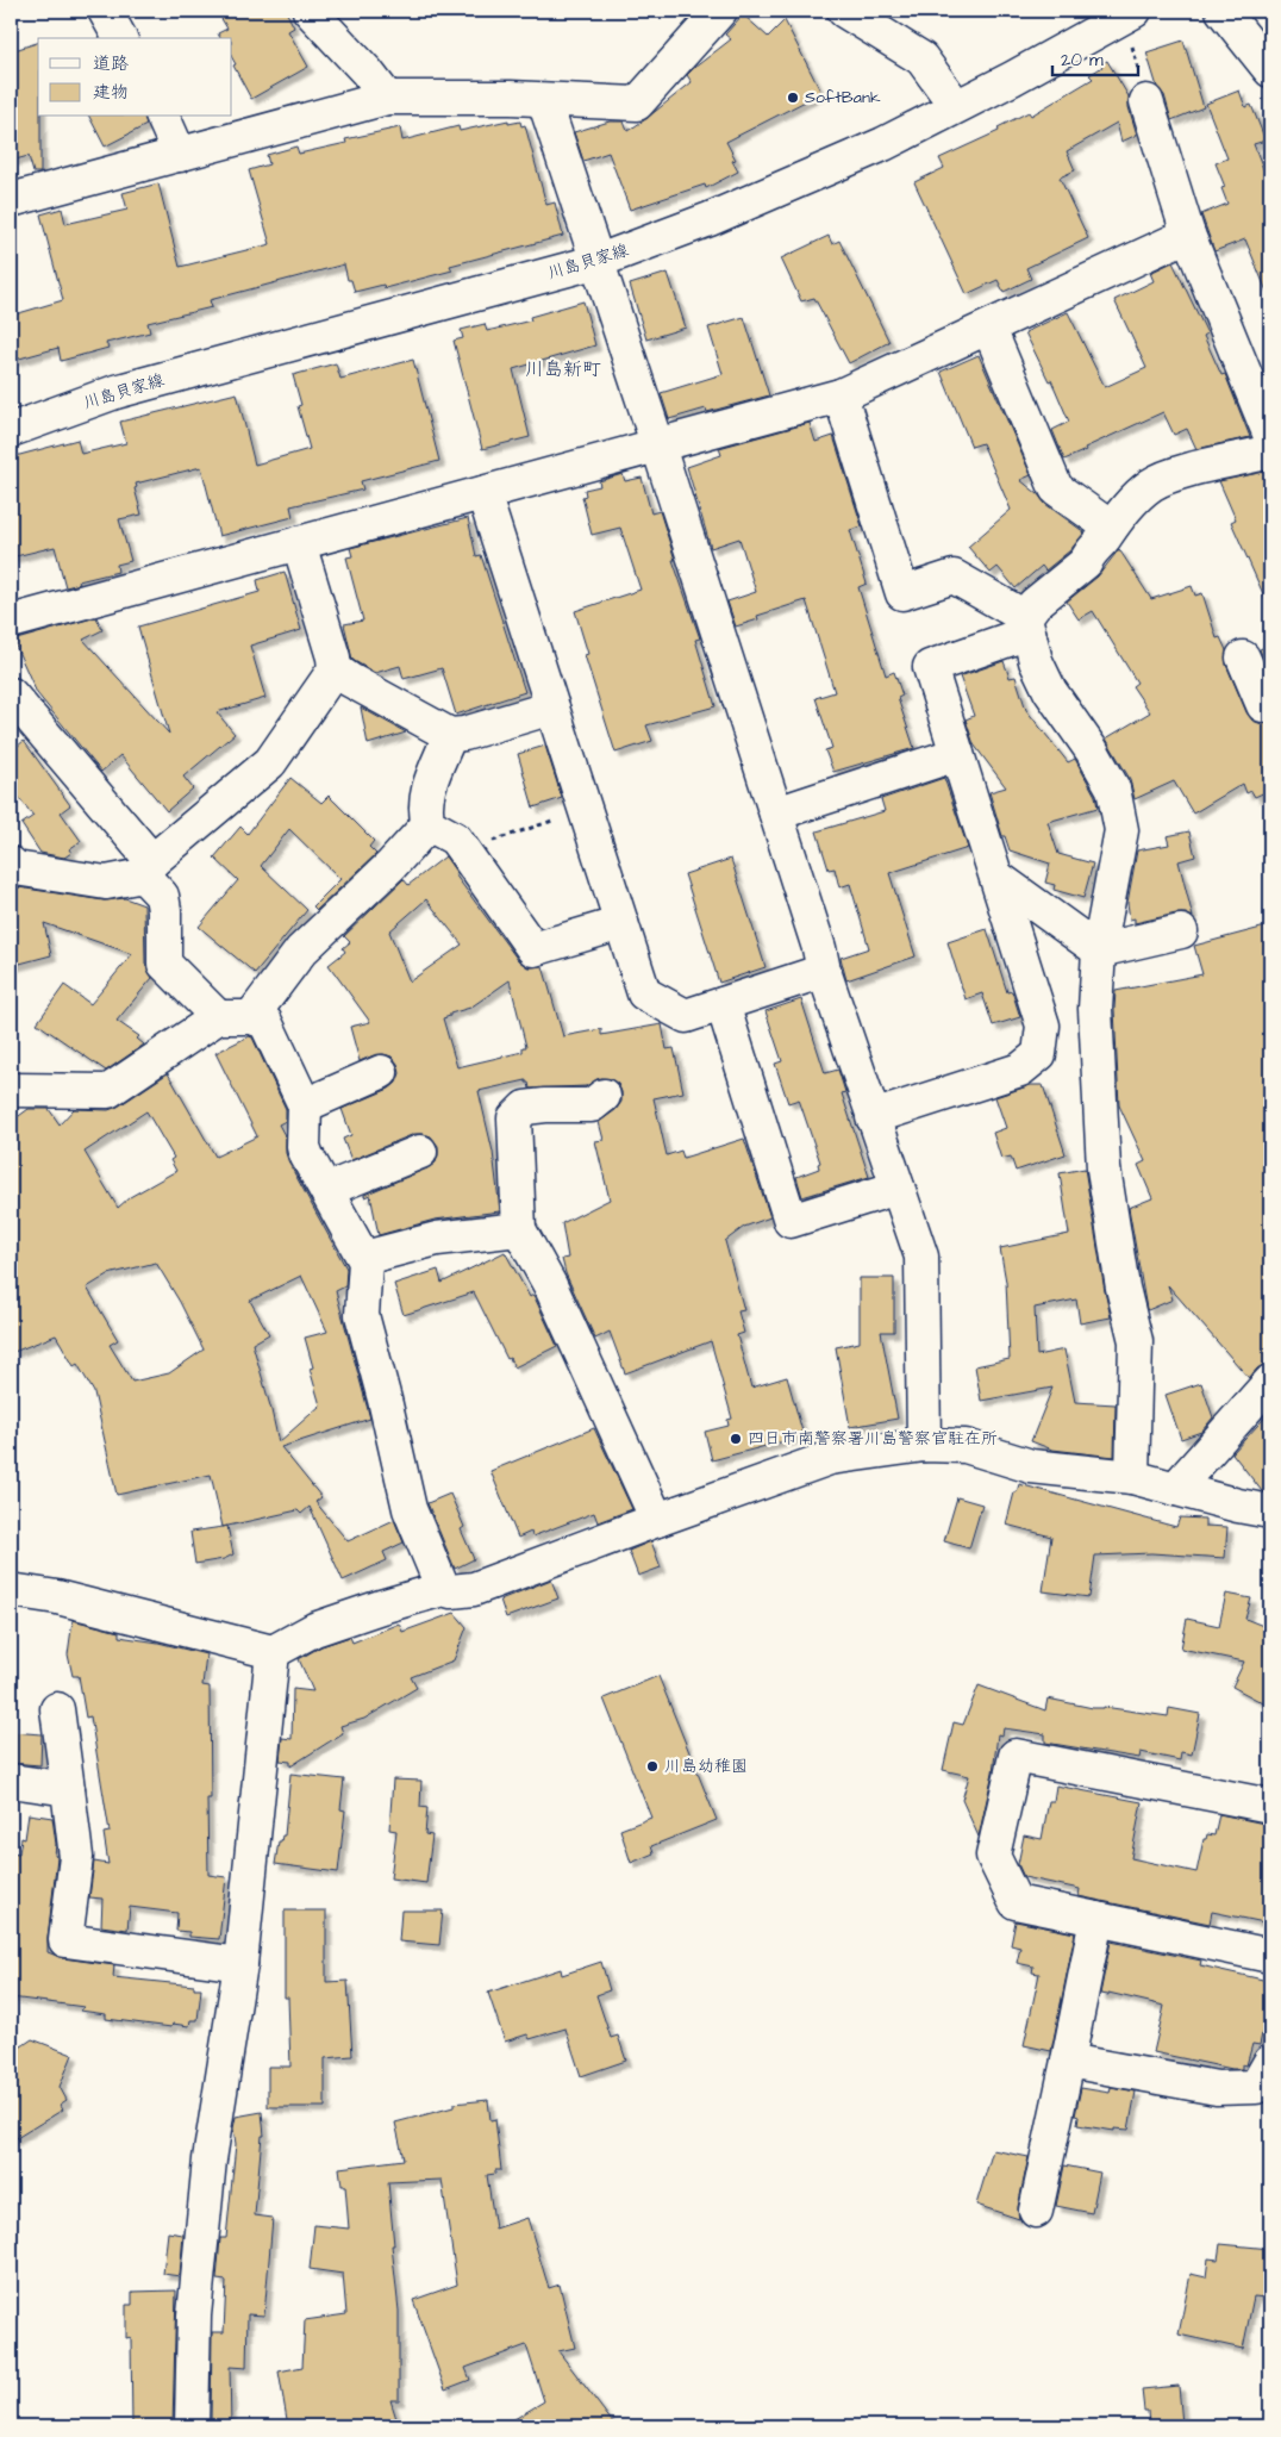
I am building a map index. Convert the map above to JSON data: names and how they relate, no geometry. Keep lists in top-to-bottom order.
{
  "streets": {
    "street": ["川島貝家線"]
  },
  "districts": ["川島新町"],
  "places": ["SoftBank", "四日市南警察署川島警察官駐在所", "川島幼稚園"],
  "legend": ["道路", "建物"],
  "scale_bar": "20 m"
}
